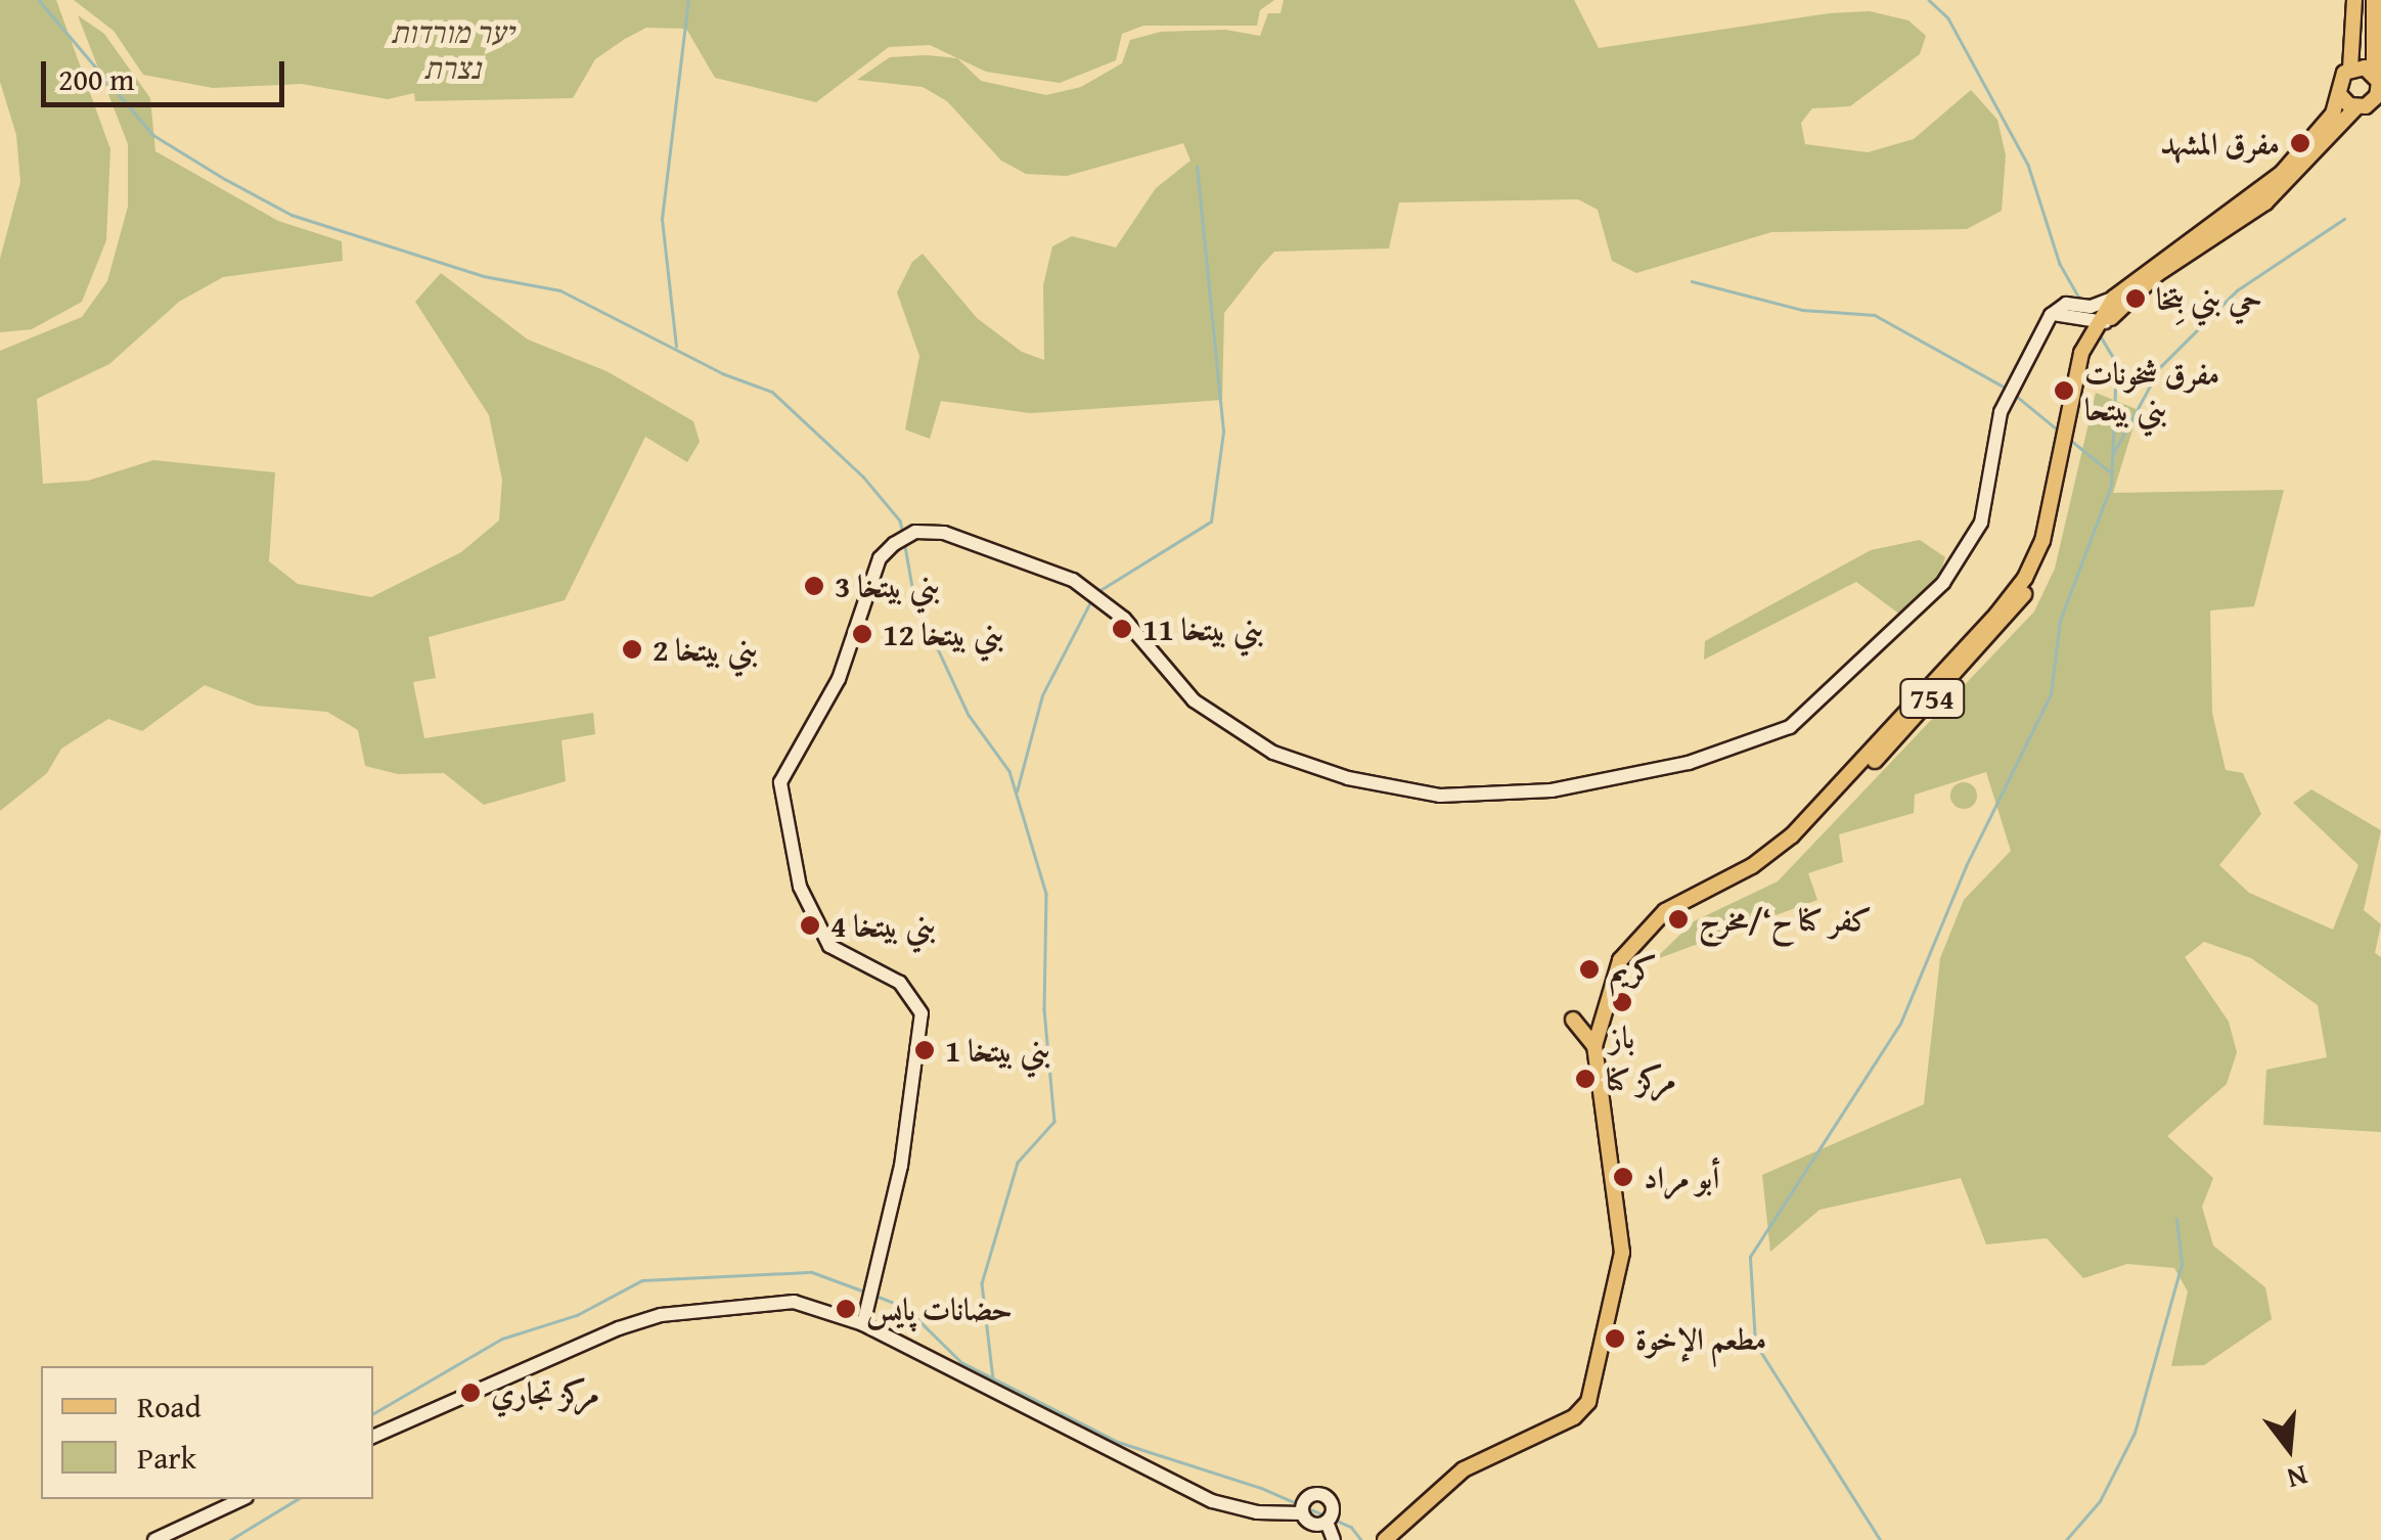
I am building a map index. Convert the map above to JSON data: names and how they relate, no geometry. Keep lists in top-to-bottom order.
{
  "streets": {
    "main road": ["754"]
  },
  "parks": ["יער מורדות נצרת"],
  "places": [
    "مفرق المشهد",
    "حي بني بِتخا",
    "مفرق شخونات بني بيتحا",
    "بني بيتخا 3",
    "بني بيتخا 11",
    "بني بيتخا 12",
    "بني بيتخا 2",
    "كفر كنا ح‘/مخرج",
    "بني بيتخا 4",
    "كريم",
    "باز",
    "بني بيتخا 1",
    "مركز كنا",
    "أبو مراد",
    "حضانات پايس",
    "مطعم الإخوة",
    "مركز تجاري"
  ],
  "legend": ["Road", "Park"],
  "scale_bar": "200 m",
  "north": "bottom"
}
